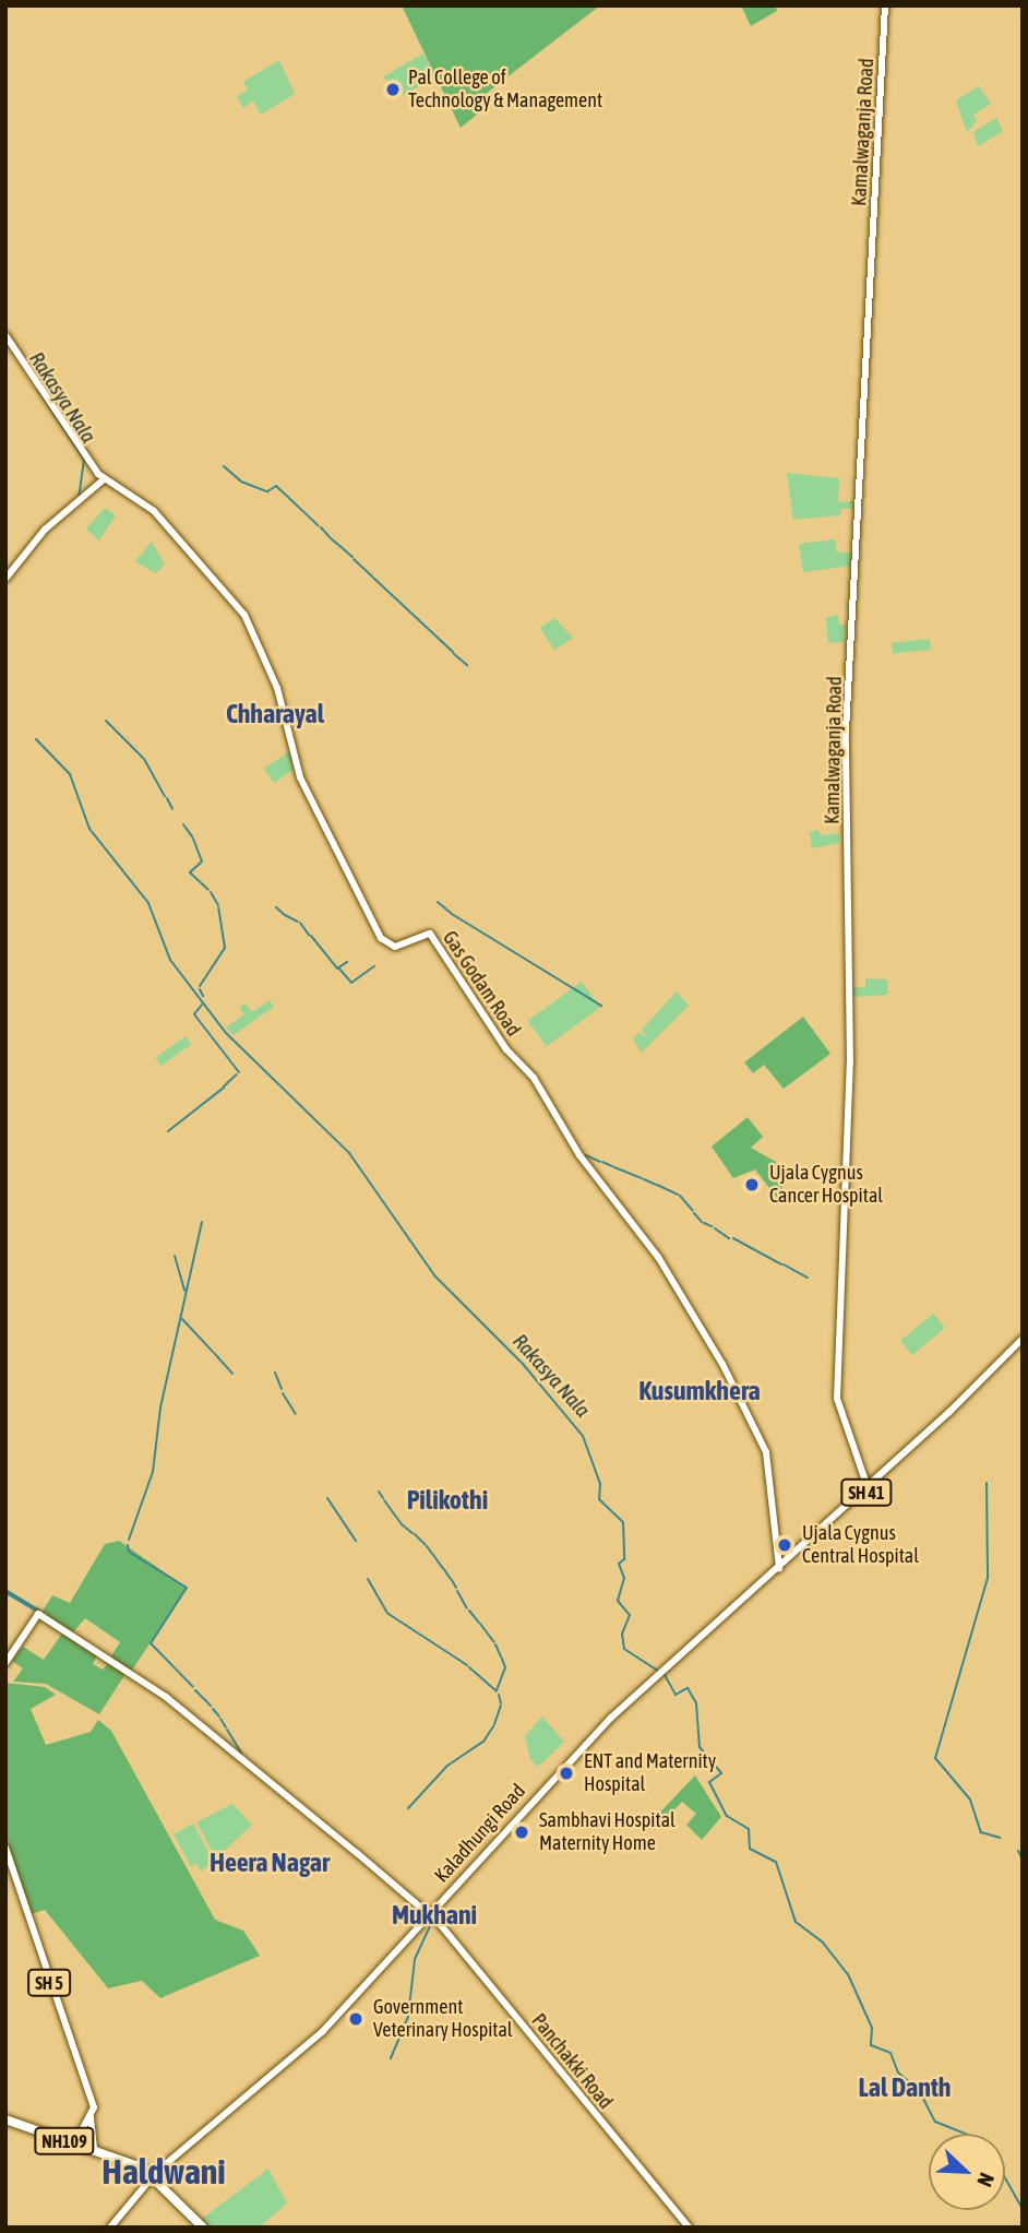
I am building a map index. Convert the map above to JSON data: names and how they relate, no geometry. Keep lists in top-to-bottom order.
{
  "streets": {
    "highway": ["NH109"],
    "main road": [
      "Kamalwaganja Road",
      "Gas Godam Road",
      "SH 41",
      "Kaladhungi Road",
      "SH 5",
      "Panchakki Road"
    ]
  },
  "crossings": [
    ["Kamalwaganja Road", "Kaladhungi Road"],
    ["Gas Godam Road", "Kaladhungi Road"],
    ["Kaladhungi Road", "Panchakki Road"],
    ["Kaladhungi Road", "NH109"],
    ["SH 5", "NH109"]
  ],
  "districts": [
    "Chharayal",
    "Kusumkhera",
    "Pilikothi",
    "Heera Nagar",
    "Mukhani",
    "Lal Danth",
    "Haldwani"
  ],
  "water": ["Rakasya Nala"],
  "places": [
    "Pal College of Technology & Management",
    "Ujala Cygnus Cancer Hospital",
    "Ujala Cygnus Central Hospital",
    "ENT and Maternity Hospital",
    "Sambhavi Hospital Maternity Home",
    "Government Veterinary Hospital"
  ],
  "north": "bottom right"
}
